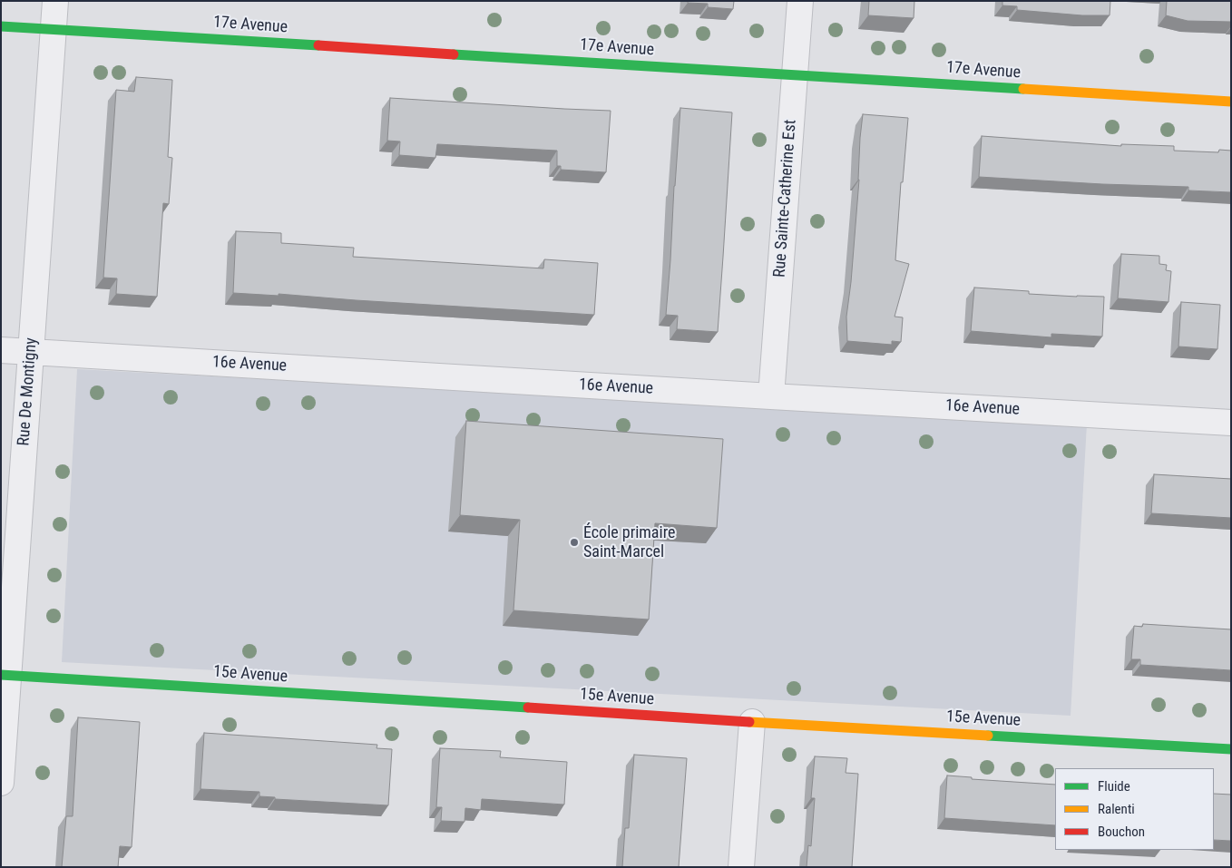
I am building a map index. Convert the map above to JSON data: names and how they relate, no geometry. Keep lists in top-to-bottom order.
{
  "streets": {
    "street": [
      "17e Avenue",
      "Rue Sainte-Catherine Est",
      "16e Avenue",
      "Rue De Montigny",
      "15e Avenue"
    ]
  },
  "crossings": [
    ["17e Avenue", "Rue Sainte-Catherine Est"],
    ["17e Avenue", "Rue De Montigny"],
    ["Rue Sainte-Catherine Est", "16e Avenue"],
    ["16e Avenue", "Rue De Montigny"],
    ["Rue De Montigny", "15e Avenue"]
  ],
  "places": ["École primaire Saint-Marcel"],
  "legend": ["Fluide", "Ralenti", "Bouchon"]
}
